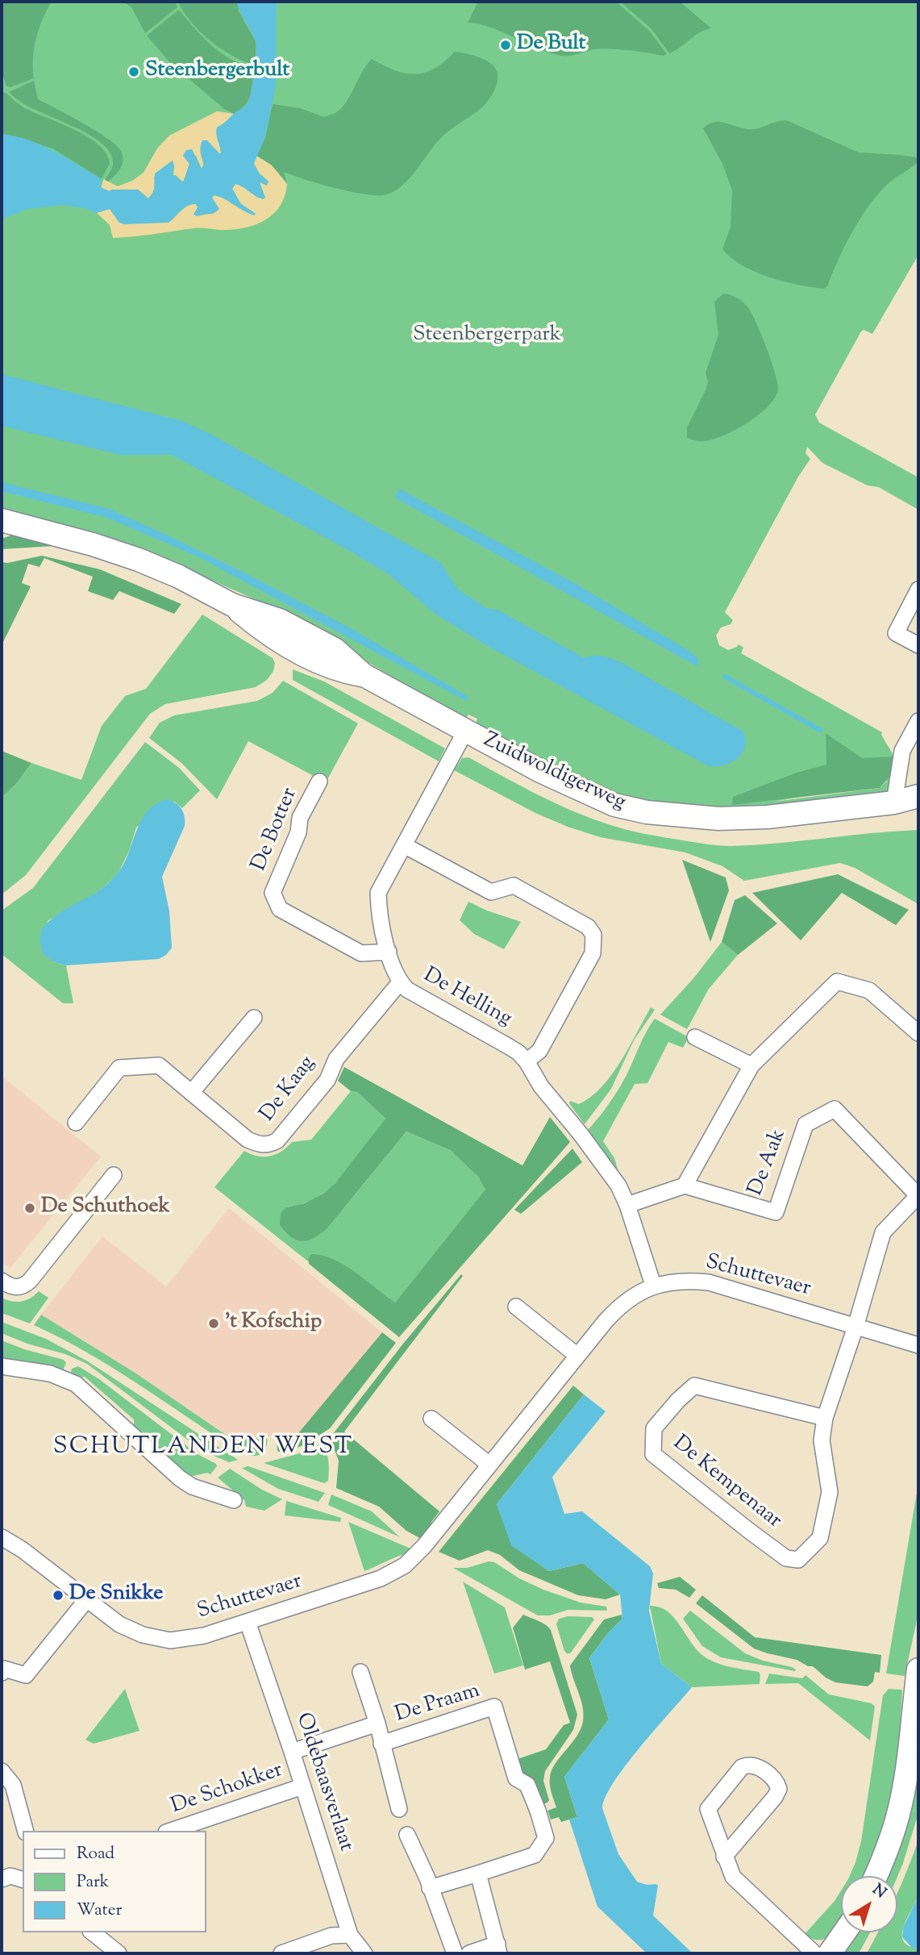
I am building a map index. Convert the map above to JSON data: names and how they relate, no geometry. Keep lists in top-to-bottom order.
{
  "streets": {
    "main road": ["Zuidwoldigerweg"],
    "street": [
      "De Botter",
      "De Helling",
      "De Kaag",
      "De Aak",
      "Schuttevaer",
      "De Kempenaar",
      "De Praam",
      "Oldebaasverlaat",
      "De Schokker"
    ]
  },
  "crossings": [
    ["Zuidwoldigerweg", "De Helling"],
    ["De Botter", "De Helling"],
    ["De Helling", "De Kaag"],
    ["De Helling", "Schuttevaer"],
    ["De Aak", "Schuttevaer"],
    ["De Aak", "De Kempenaar"],
    ["Schuttevaer", "De Kempenaar"],
    ["Schuttevaer", "Oldebaasverlaat"],
    ["De Praam", "Oldebaasverlaat"],
    ["Oldebaasverlaat", "De Schokker"]
  ],
  "districts": ["SCHUTLANDEN WEST"],
  "parks": ["Steenbergerpark"],
  "places": [
    "De Bult",
    "Steenbergerbult",
    "De Schuthoek",
    "'t Kofschip",
    "De Snikke"
  ],
  "legend": ["Road", "Park", "Water"],
  "north": "top right"
}
